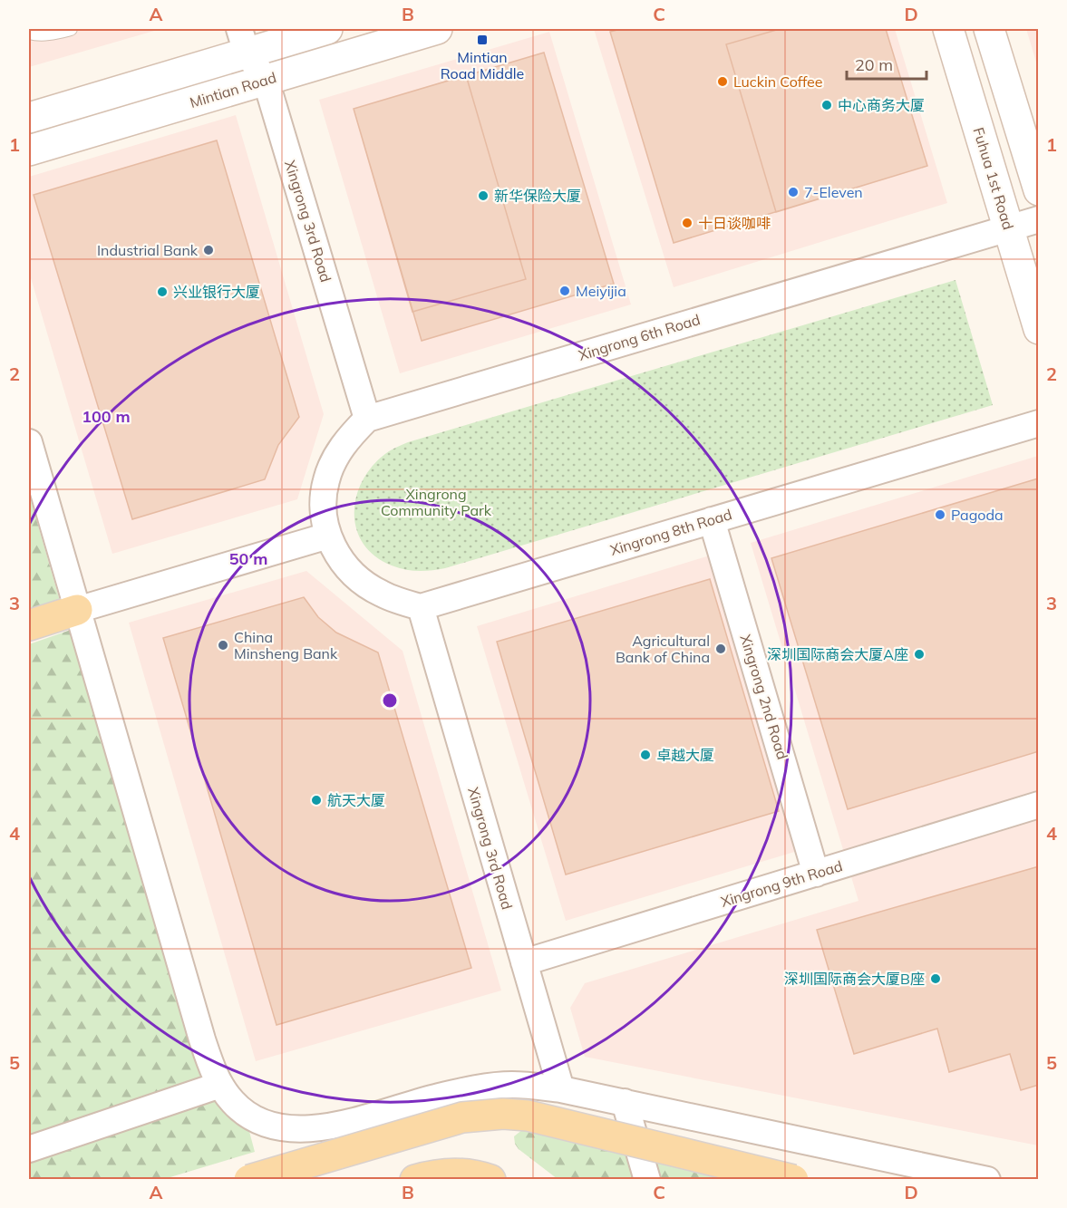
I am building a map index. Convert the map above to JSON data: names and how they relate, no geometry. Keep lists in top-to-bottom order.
{
  "streets": {
    "street": [
      "Mintian Road",
      "Fuhua 1st Road",
      "Xingrong 3rd Road",
      "Xingrong 6th Road",
      "Xingrong 8th Road",
      "Xingrong 2nd Road",
      "Xingrong 9th Road"
    ]
  },
  "crossings": [
    ["Mintian Road", "Xingrong 3rd Road"],
    ["Fuhua 1st Road", "Xingrong 6th Road"],
    ["Xingrong 3rd Road", "Xingrong 6th Road"],
    ["Xingrong 3rd Road", "Xingrong 8th Road"],
    ["Xingrong 3rd Road", "Xingrong 9th Road"],
    ["Xingrong 8th Road", "Xingrong 2nd Road"],
    ["Xingrong 2nd Road", "Xingrong 9th Road"]
  ],
  "parks": ["Xingrong Community Park"],
  "places": {
    "transit": ["Mintian Road Middle"],
    "other": [
      "Luckin Coffee",
      "中心商务大厦",
      "7-Eleven",
      "新华保险大厦",
      "十日谈咖啡",
      "Industrial Bank",
      "Meiyijia",
      "兴业银行大厦",
      "Pagoda",
      "China Minsheng Bank",
      "Agricultural Bank of China",
      "深圳国际商会大厦A座",
      "卓越大厦",
      "航天大厦",
      "深圳国际商会大厦B座"
    ]
  },
  "scale_bar": "20 m",
  "grid": {
    "columns": [
      "A",
      "B",
      "C",
      "D"
    ],
    "rows": [
      "1",
      "2",
      "3",
      "4",
      "5"
    ]
  },
  "rings": ["100 m", "50 m"]
}
